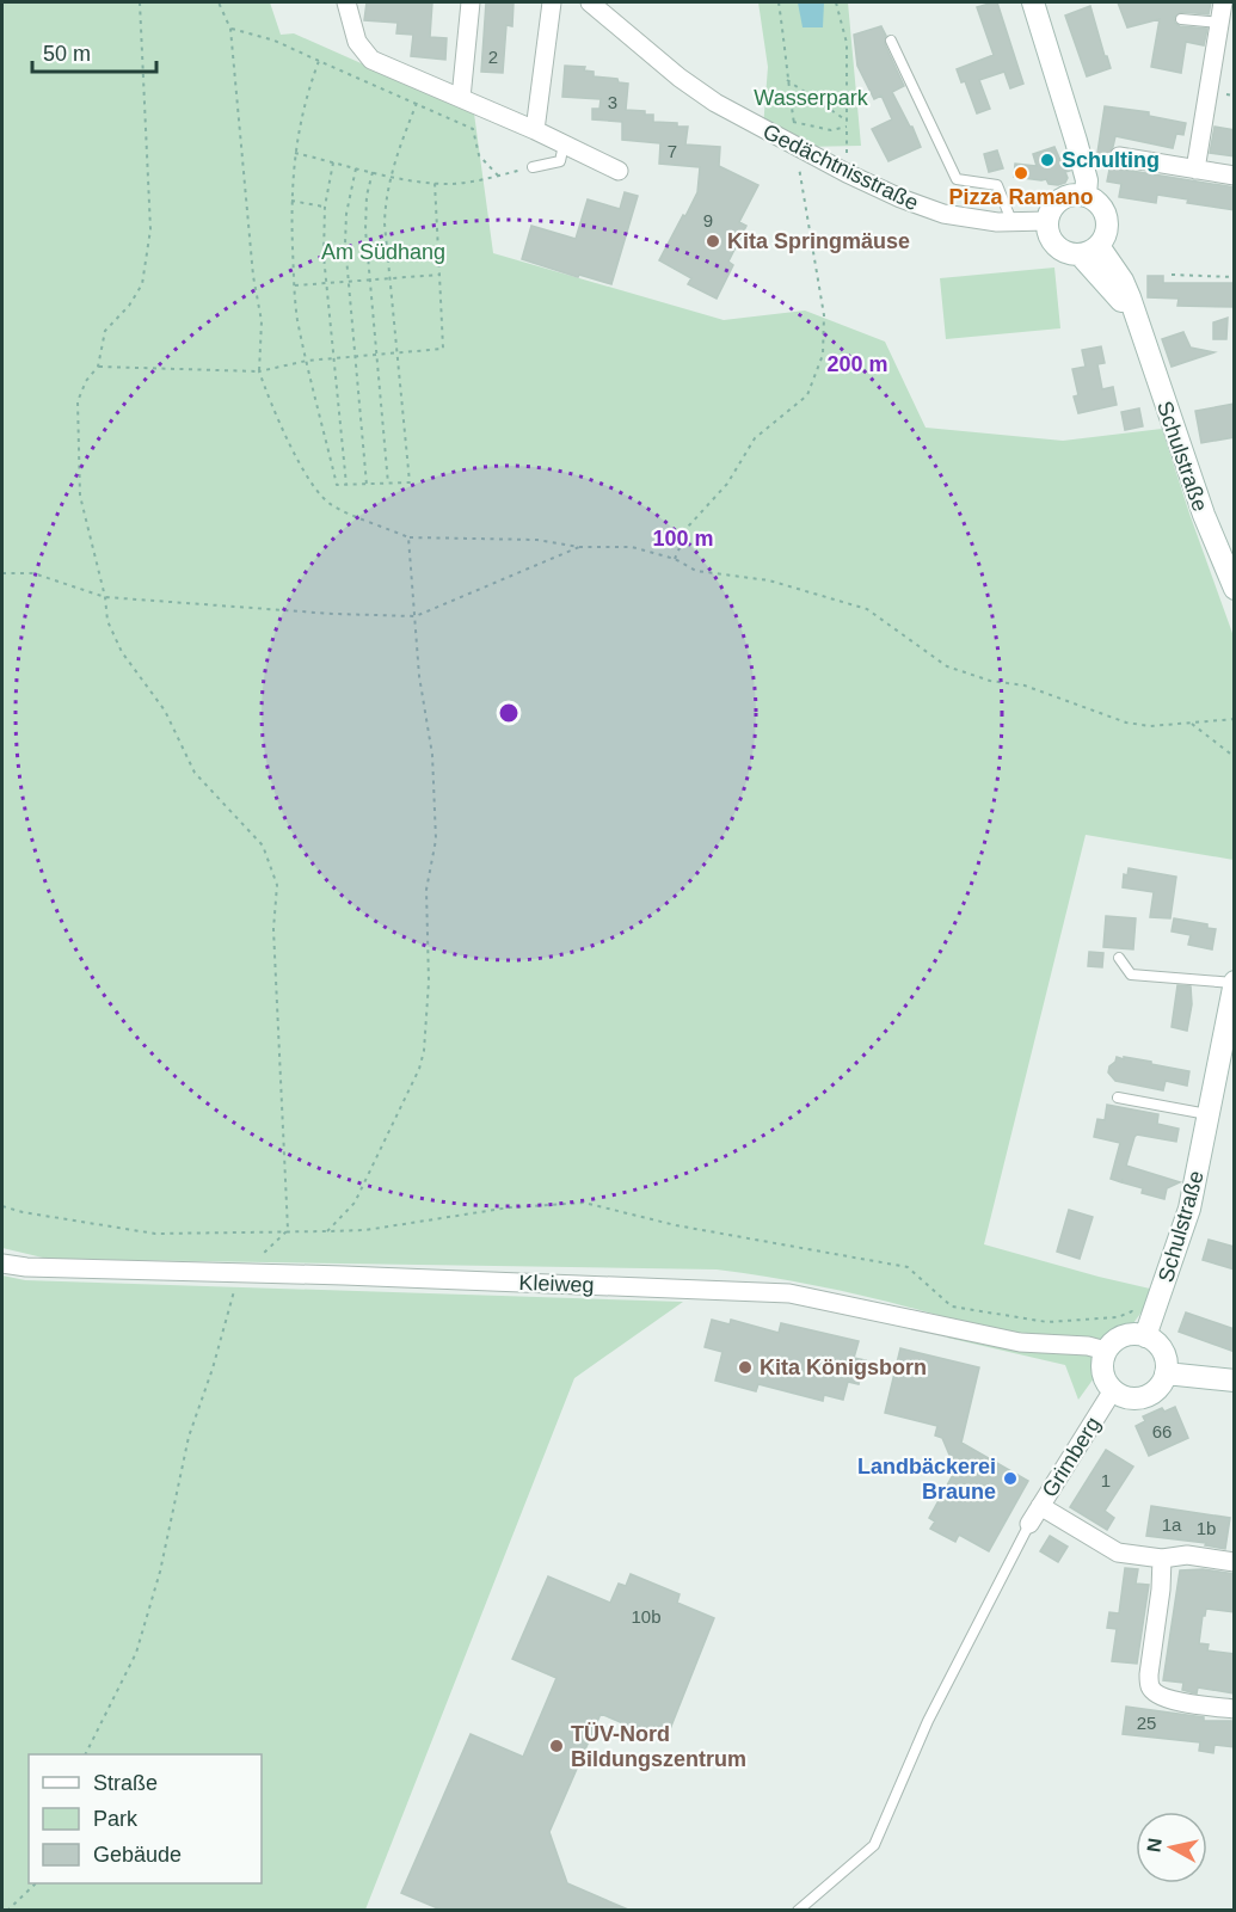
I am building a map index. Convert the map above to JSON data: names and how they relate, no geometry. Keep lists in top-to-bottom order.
{
  "streets": {
    "main road": ["Schulstraße"],
    "street": ["Gedächtnisstraße", "Kleiweg", "Grimberg"]
  },
  "crossings": [
    ["Gedächtnisstraße", "Schulstraße"],
    ["Schulstraße", "Kleiweg"],
    ["Schulstraße", "Grimberg"],
    ["Kleiweg", "Grimberg"]
  ],
  "parks": ["Wasserpark", "Am Südhang"],
  "places": [
    "Schulting",
    "Pizza Ramano",
    "Kita Springmäuse",
    "Kita Königsborn",
    "Landbäckerei Braune",
    "TÜV-Nord Bildungszentrum"
  ],
  "house_numbers": [
    "2",
    "3",
    "7",
    "9",
    "66",
    "1",
    "1a",
    "1b",
    "10b",
    "25"
  ],
  "legend": ["Straße", "Park", "Gebäude"],
  "scale_bar": "50 m",
  "north": "left",
  "rings": ["200 m", "100 m"]
}
